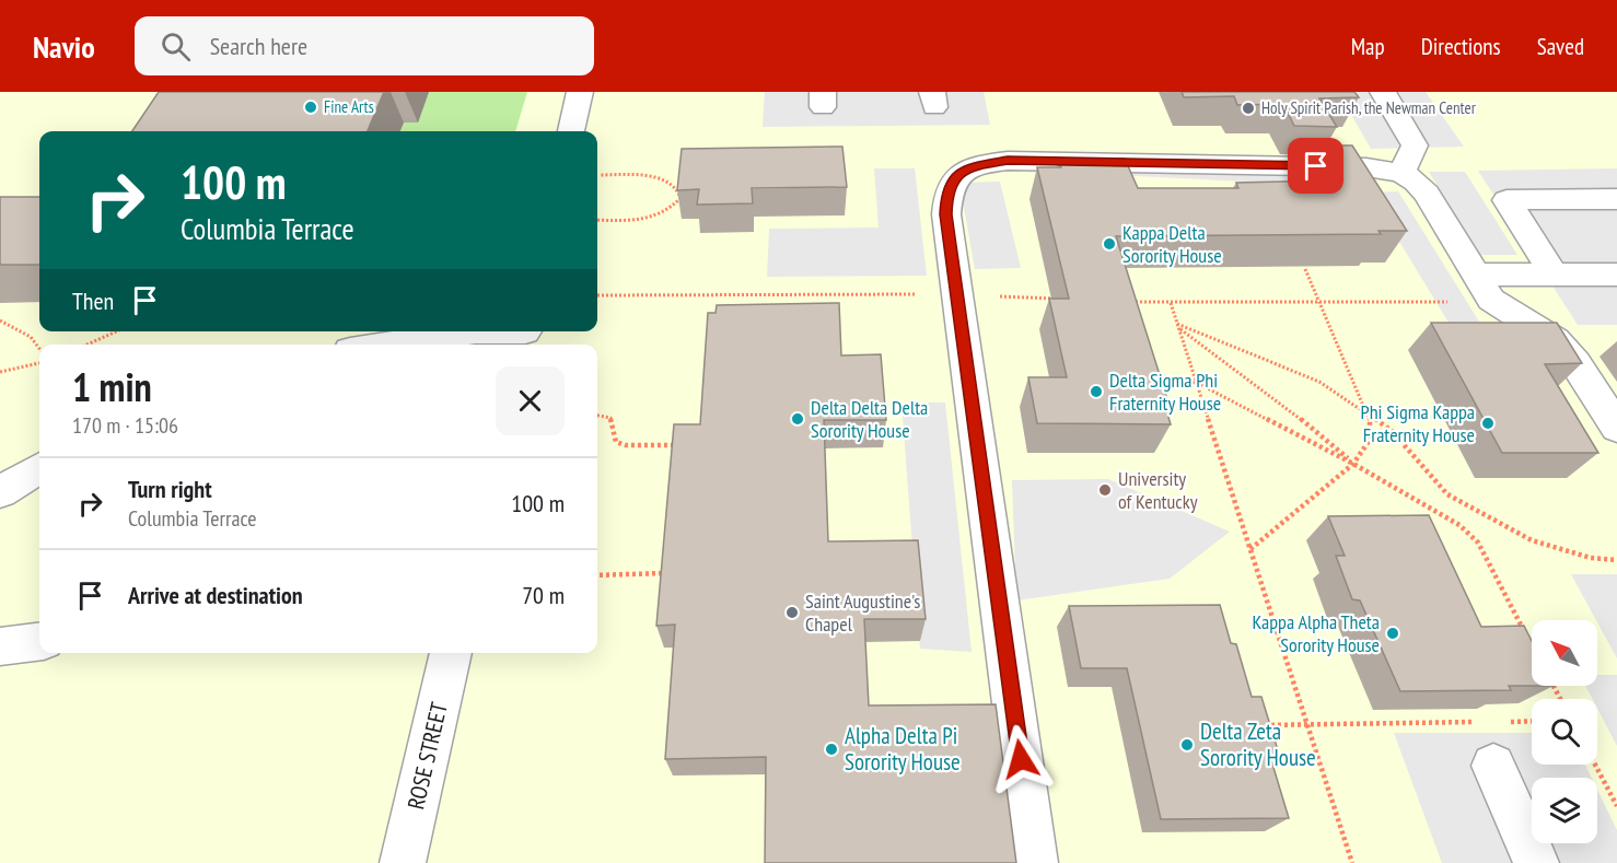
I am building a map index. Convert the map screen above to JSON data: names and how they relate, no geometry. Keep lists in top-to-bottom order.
{
  "streets": {
    "street": ["ROSE STREET"]
  },
  "places": [
    "Fine Arts",
    "Holy Spirit Parish, the Newman Center",
    "Kappa Delta Sorority House",
    "Delta Sigma Phi Fraternity House",
    "Delta Delta Delta Sorority House",
    "Phi Sigma Kappa Fraternity House",
    "University of Kentucky",
    "Saint Augustine's Chapel",
    "Kappa Alpha Theta Sorority House",
    "Delta Zeta Sorority House",
    "Alpha Delta Pi Sorority House"
  ],
  "north": "top left",
  "page": {
    "header": "Navio",
    "search": "Search here",
    "nav": ["Map", "Directions", "Saved"],
    "turn": ["100 m", "Columbia Terrace"],
    "then": "Then",
    "heading": ["1 min", "170 m · 15:06"],
    "list": [
      {
        "name": "Turn right",
        "note": "Columbia Terrace",
        "value": "100 m"
      },
      {
        "name": "Arrive at destination",
        "value": "70 m"
      }
    ]
  }
}
